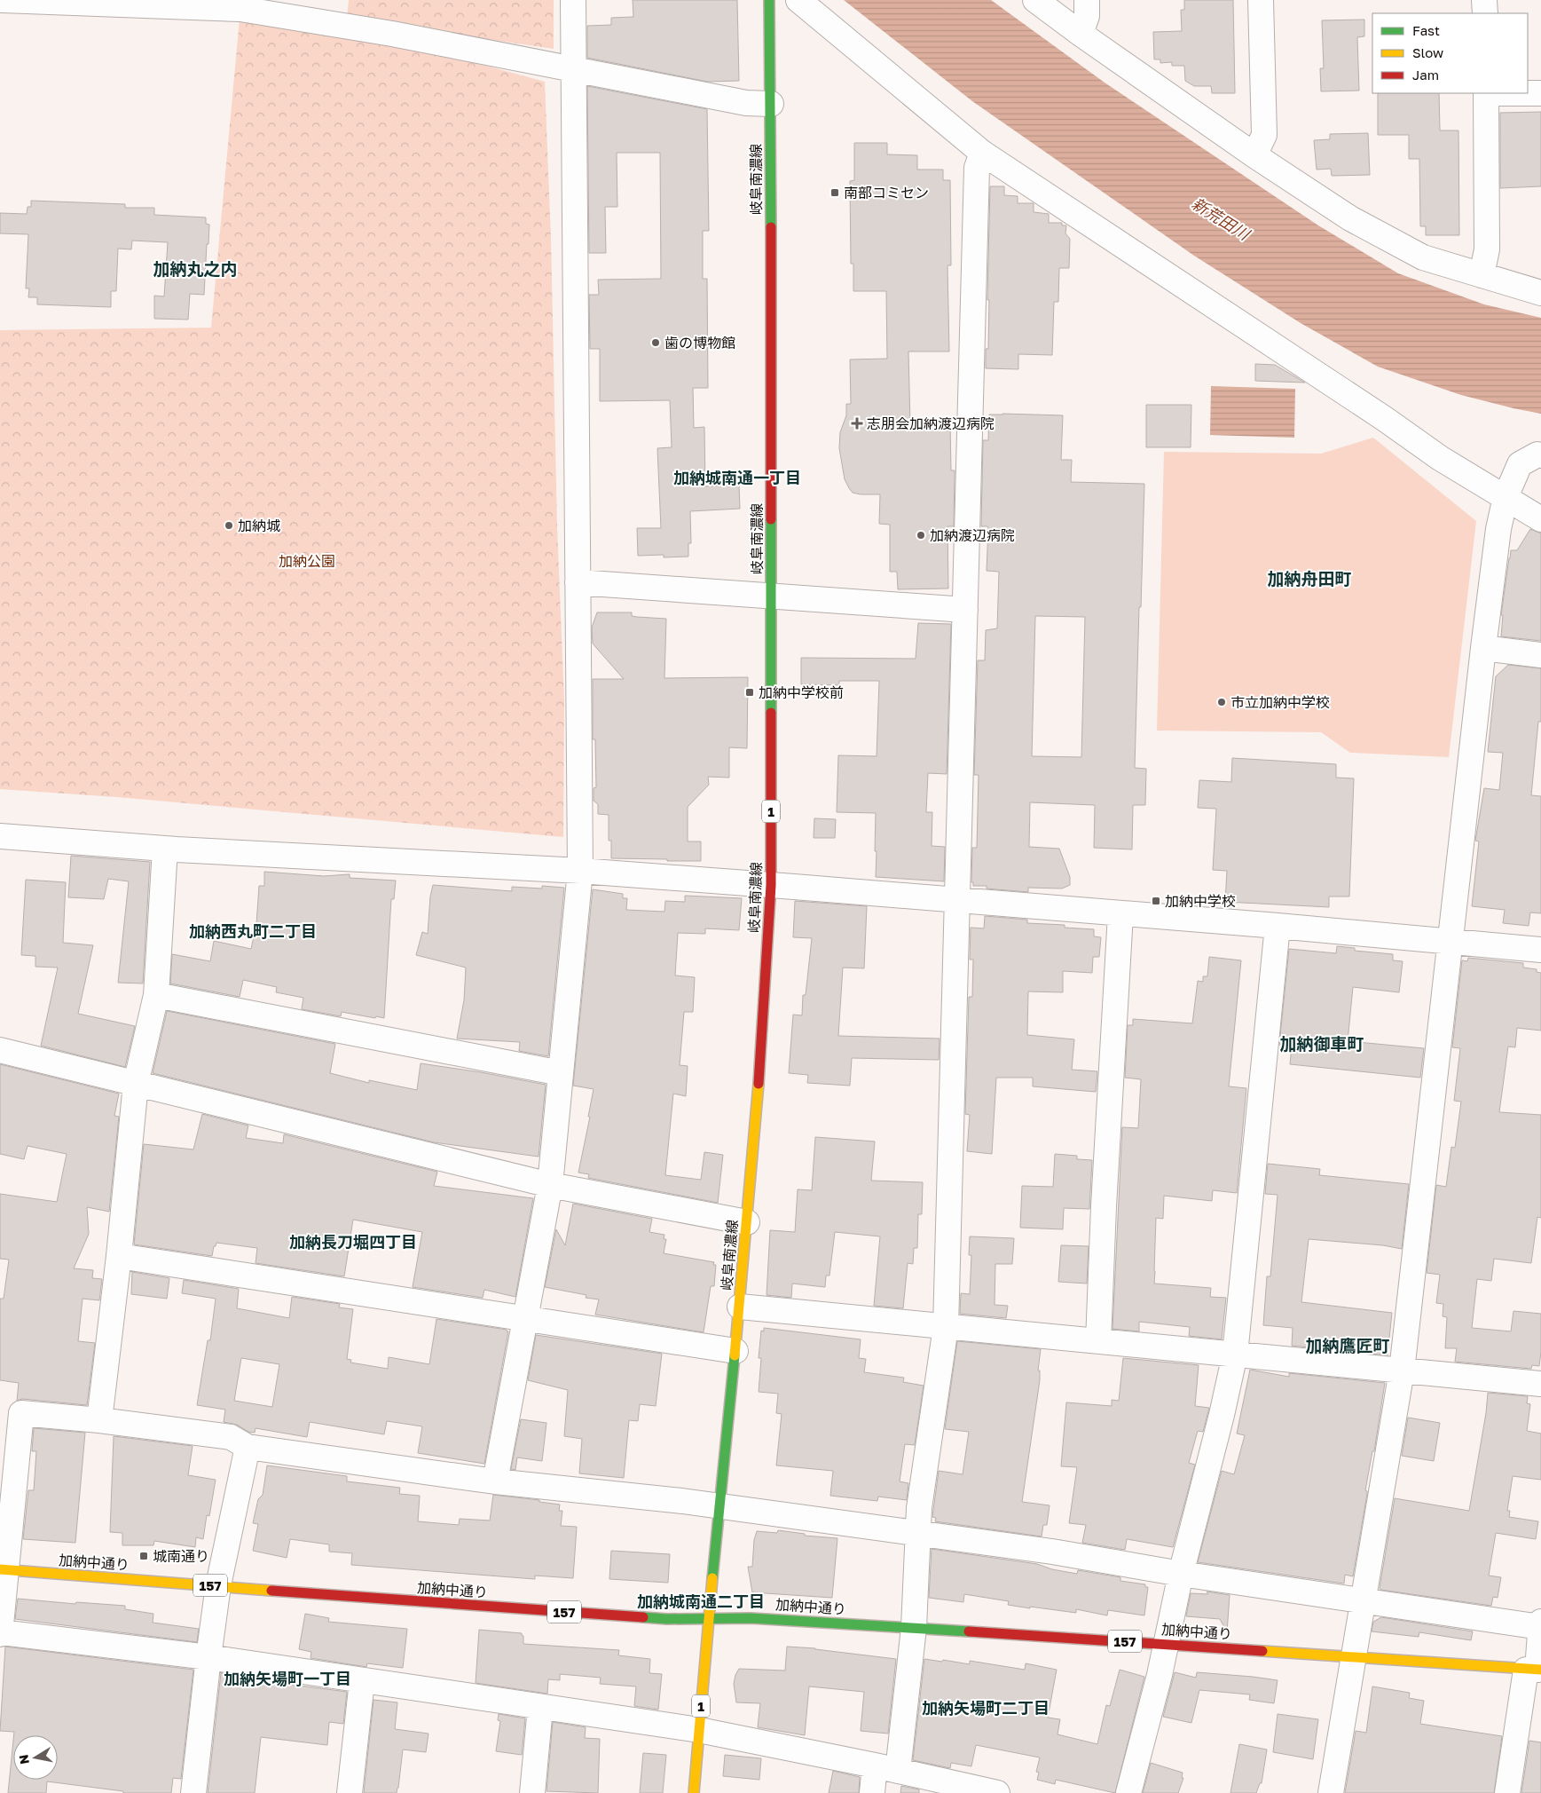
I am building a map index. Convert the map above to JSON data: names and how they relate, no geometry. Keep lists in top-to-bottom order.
{
  "streets": {
    "main road": [
      "岐阜南濃線",
      "1",
      "加納中通り",
      "157"
    ]
  },
  "crossings": [
    ["岐阜南濃線", "加納中通り"]
  ],
  "districts": [
    "加納丸之内",
    "加納城南通一丁目",
    "加納舟田町",
    "加納西丸町二丁目",
    "加納御車町",
    "加納長刀堀四丁目",
    "加納鷹匠町",
    "加納城南通二丁目",
    "加納矢場町一丁目",
    "加納矢場町二丁目"
  ],
  "water": ["新荒田川"],
  "parks": ["加納公園"],
  "places": {
    "transit": [
      "南部コミセン",
      "加納中学校前",
      "加納中学校",
      "城南通り"
    ],
    "other": [
      "歯の博物館",
      "加納城",
      "加納渡辺病院",
      "市立加納中学校"
    ],
    "health": ["志朋会加納渡辺病院"]
  },
  "legend": ["Fast", "Slow", "Jam"],
  "north": "left"
}
